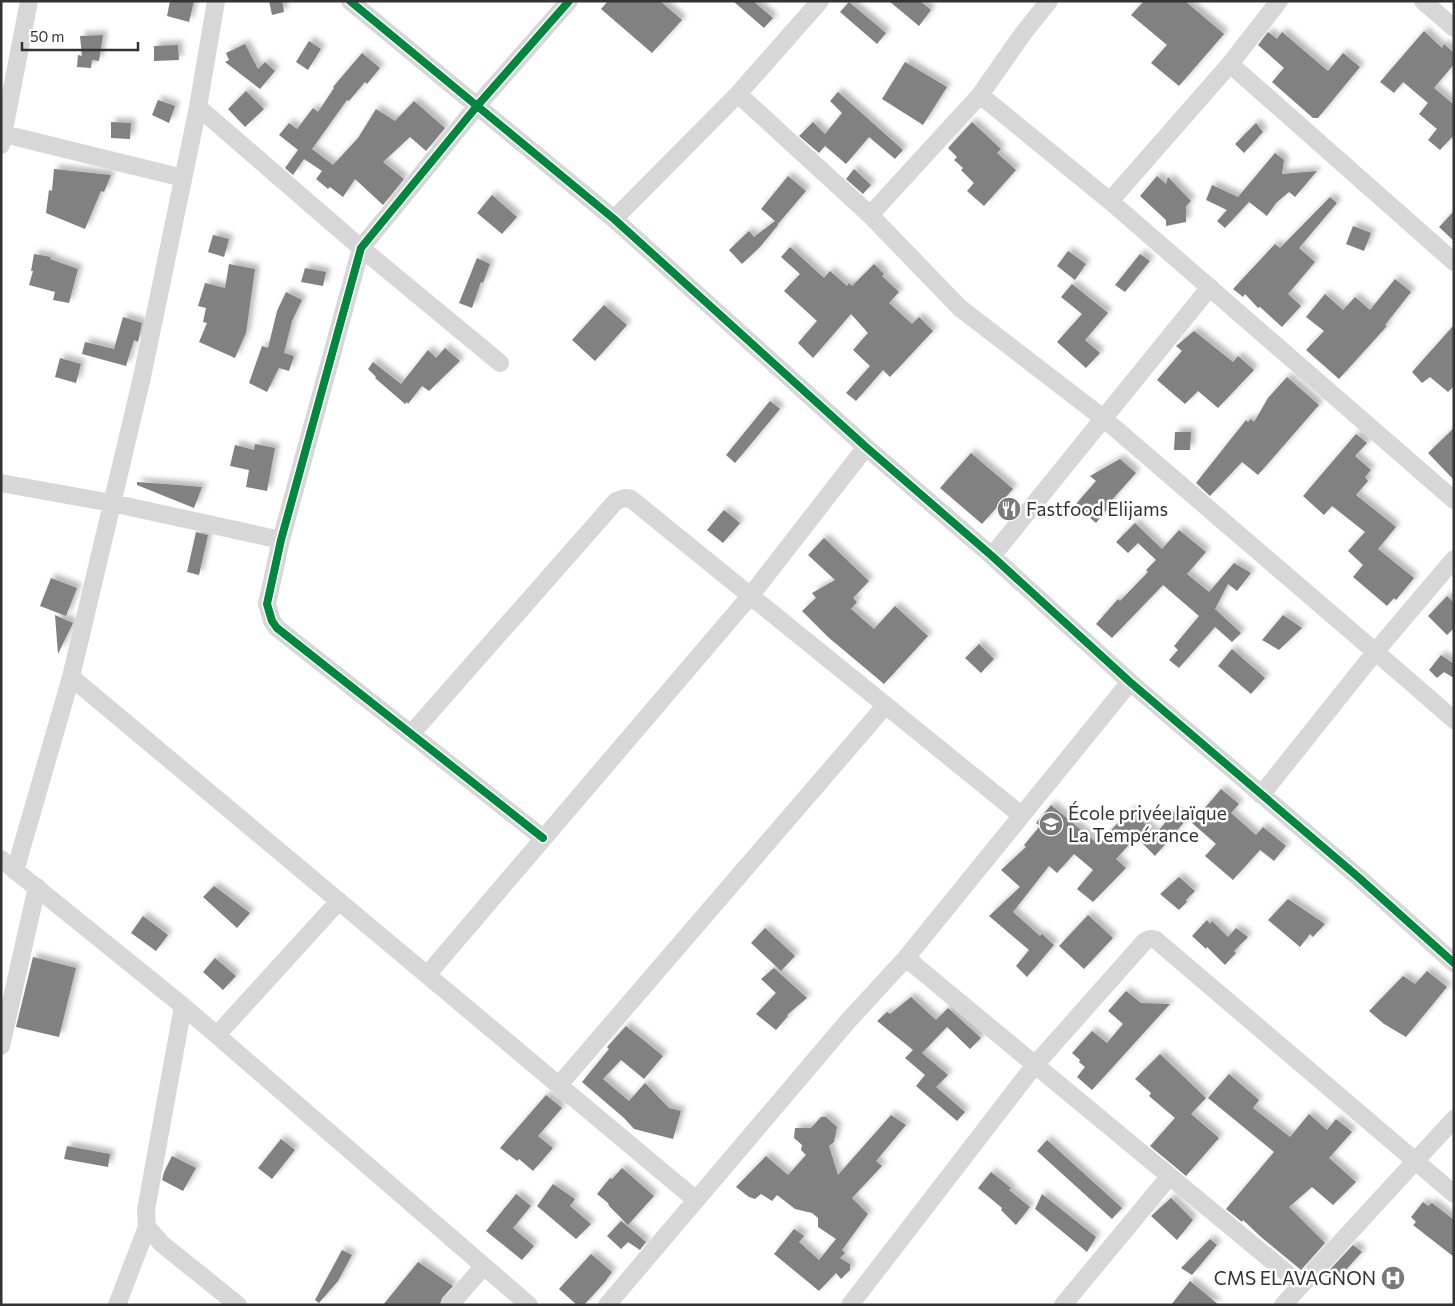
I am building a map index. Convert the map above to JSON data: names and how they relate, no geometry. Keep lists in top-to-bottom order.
{
  "places": {
    "restaurant": ["Fastfood Elijams"],
    "school or university": ["École privée laïque La Tempérance"],
    "hospital": ["CMS ELAVAGNON"]
  },
  "scale_bar": "50 m"
}
